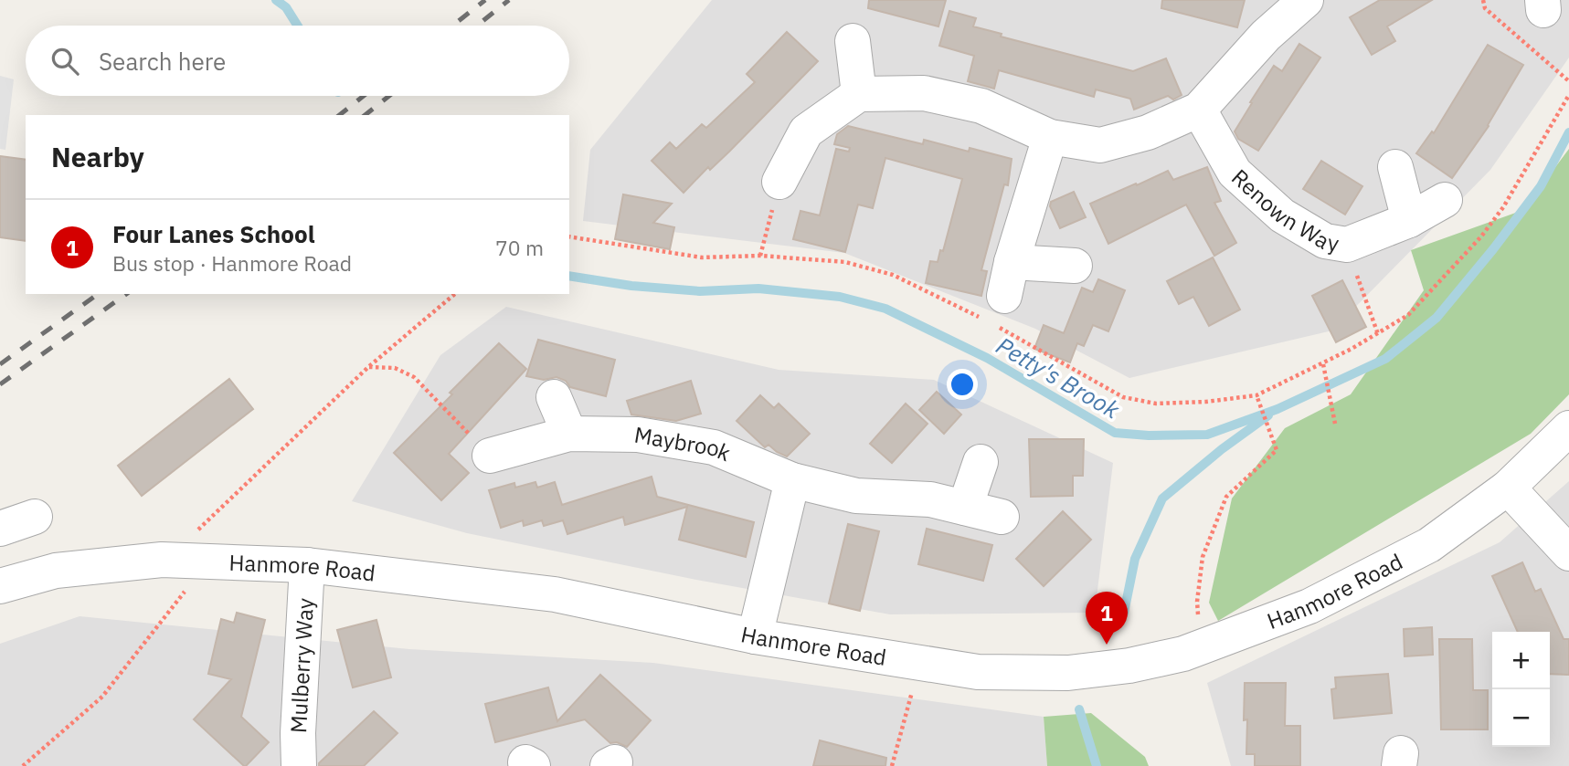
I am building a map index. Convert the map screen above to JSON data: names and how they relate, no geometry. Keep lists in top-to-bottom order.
{
  "streets": {
    "street": [
      "Renown Way",
      "Maybrook",
      "Hanmore Road",
      "Mulberry Way"
    ]
  },
  "crossings": [
    ["Hanmore Road", "Mulberry Way"]
  ],
  "water": ["Petty's Brook"],
  "page": {
    "search": "Search here",
    "heading": "Nearby",
    "list": [
      {
        "mark": "1",
        "name": "Four Lanes School",
        "note": "Bus stop · Hanmore Road",
        "value": "70 m"
      }
    ],
    "pins": "1",
    "map_buttons": ["+", "−"]
  }
}
